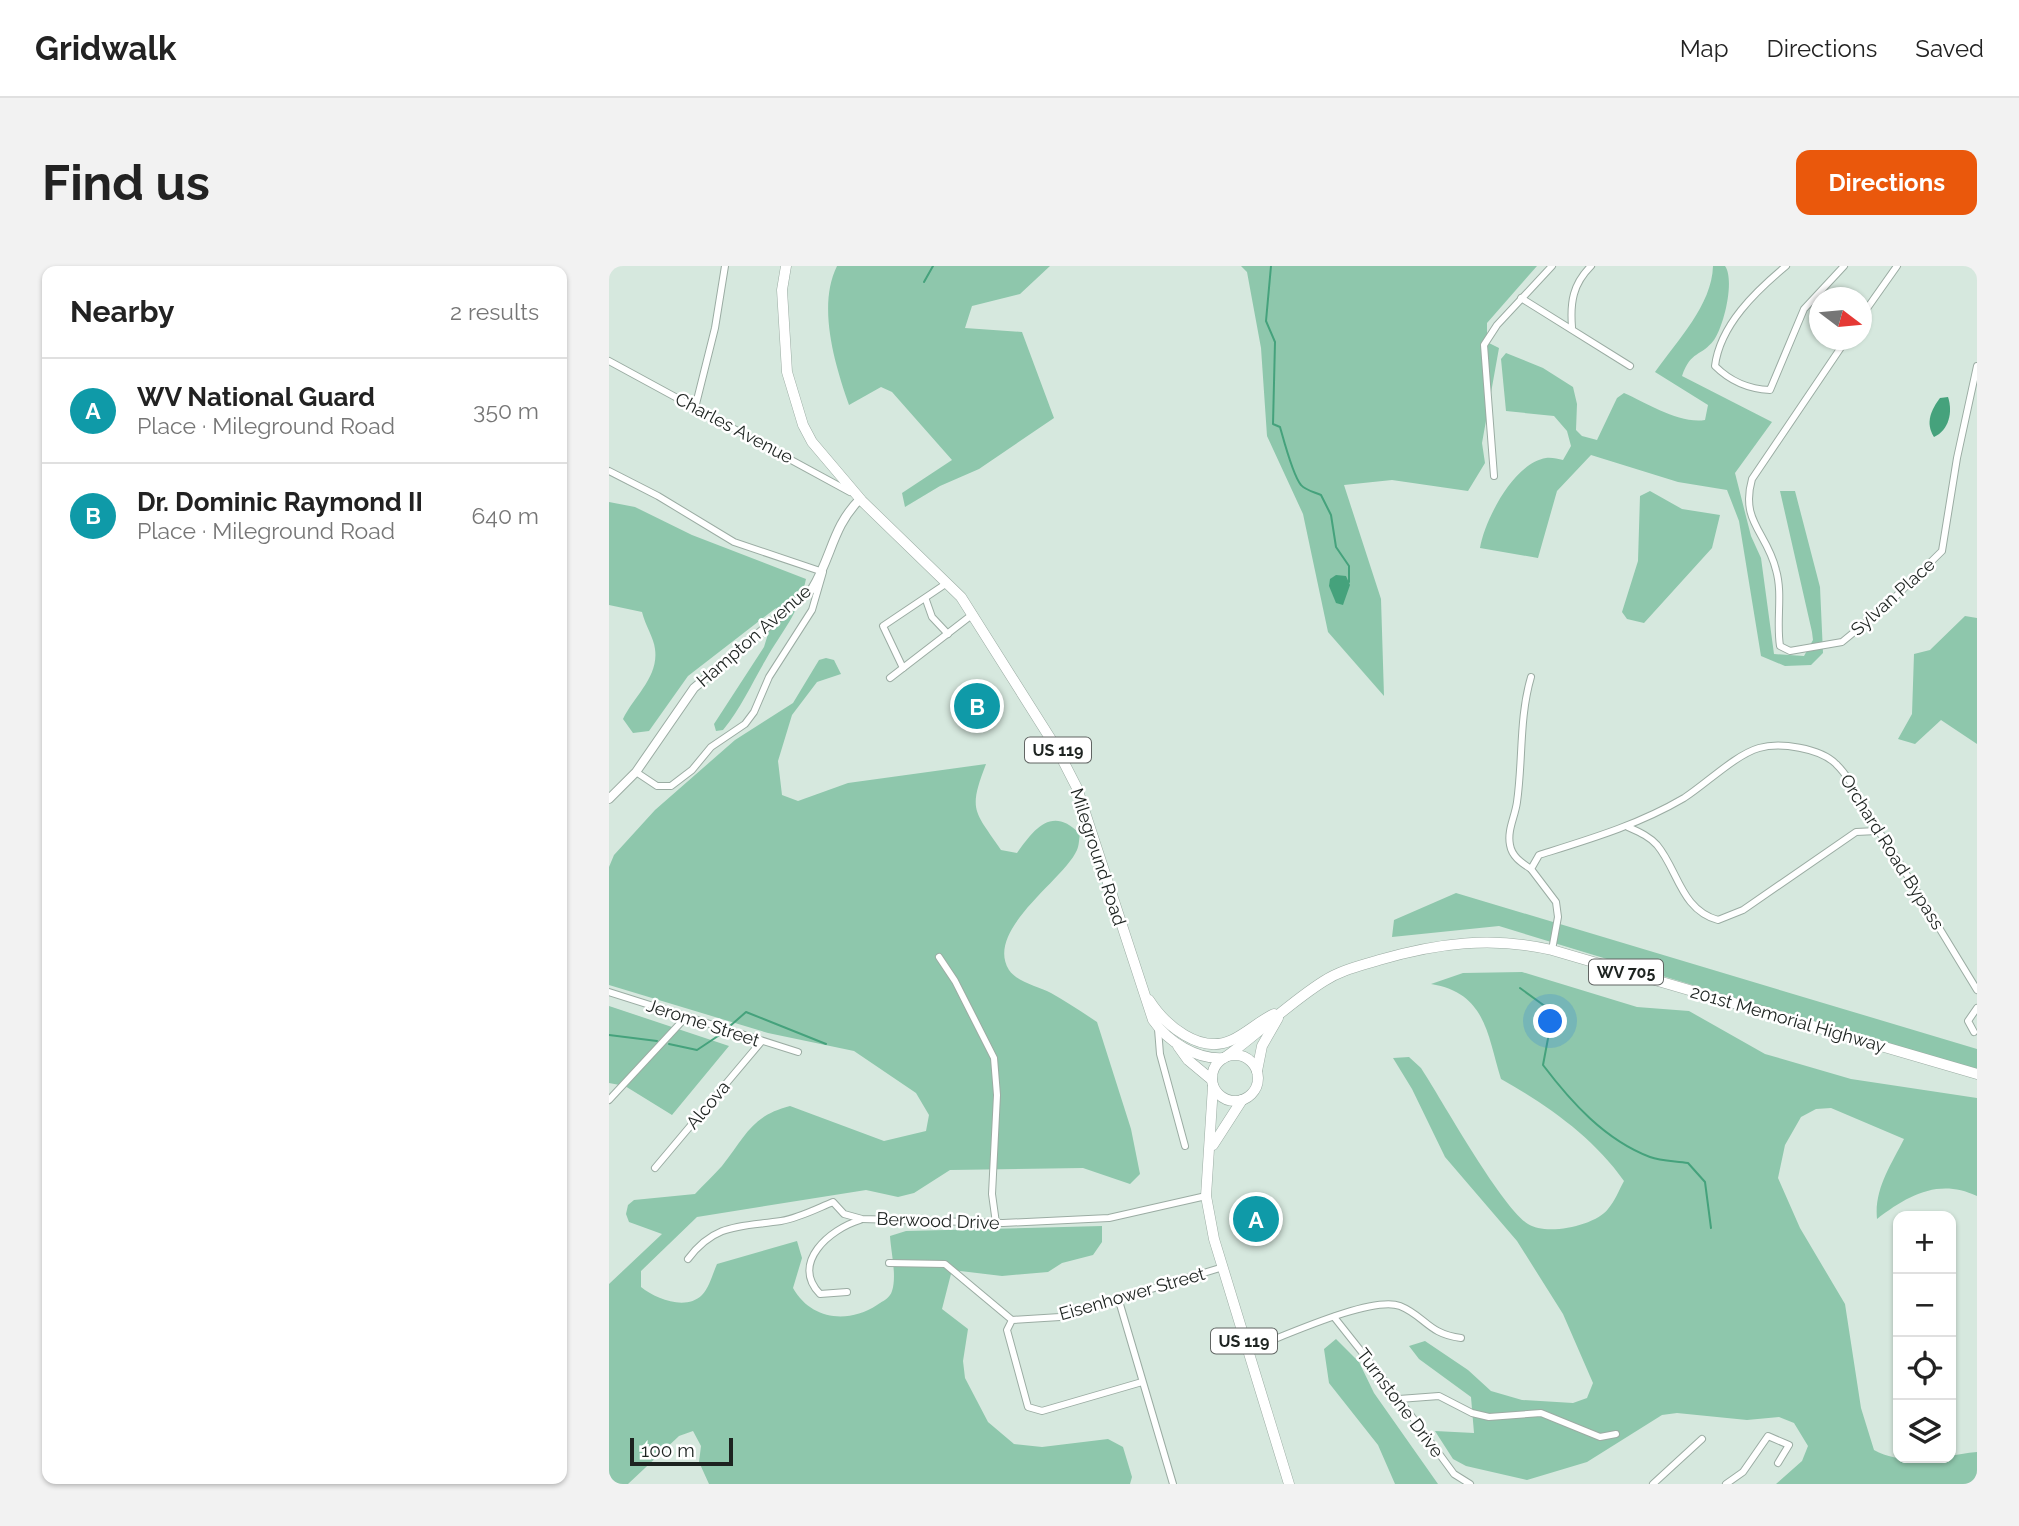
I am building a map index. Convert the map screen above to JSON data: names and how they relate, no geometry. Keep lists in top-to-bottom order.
{
  "streets": {
    "main road": [
      "US 119",
      "Mileground Road",
      "WV 705",
      "201st Memorial Highway"
    ],
    "street": [
      "Charles Avenue",
      "Sylvan Place",
      "Hampton Avenue",
      "Orchard Road Bypass",
      "Jerome Street",
      "Alcova",
      "Berwood Drive",
      "Eisenhower Street",
      "Turnstone Drive"
    ]
  },
  "crossings": [
    ["Charles Avenue", "Hampton Avenue"],
    ["Charles Avenue", "US 119"],
    ["Charles Avenue", "Mileground Road"],
    ["Hampton Avenue", "US 119"],
    ["Hampton Avenue", "Mileground Road"],
    ["US 119", "Mileground Road"],
    ["US 119", "201st Memorial Highway"],
    ["US 119", "Berwood Drive"],
    ["US 119", "Eisenhower Street"],
    ["Mileground Road", "201st Memorial Highway"],
    ["Jerome Street", "Alcova"]
  ],
  "scale_bar": "100 m",
  "north": "right",
  "page": {
    "header": "Gridwalk",
    "nav": ["Map", "Directions", "Saved"],
    "buttons": "Directions",
    "title": "Find us",
    "heading": ["Nearby", "2 results"],
    "list": [
      {
        "mark": "A",
        "name": "WV National Guard",
        "note": "Place · Mileground Road",
        "value": "350 m"
      },
      {
        "mark": "B",
        "name": "Dr. Dominic Raymond II",
        "note": "Place · Mileground Road",
        "value": "640 m"
      }
    ],
    "pins": ["B", "A"],
    "map_buttons": ["+", "−"],
    "scale": "100 m"
  }
}
